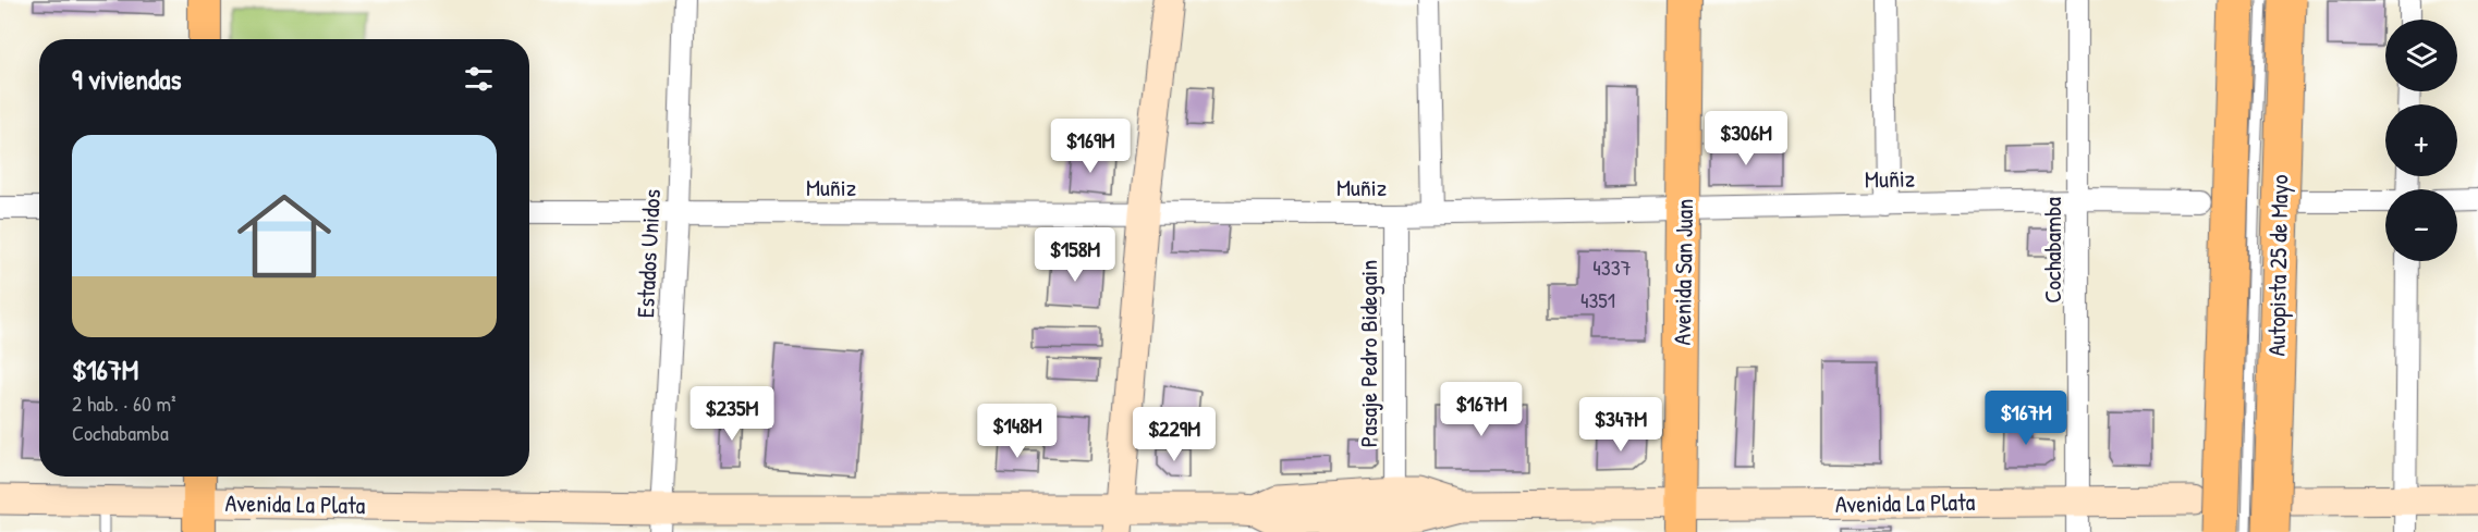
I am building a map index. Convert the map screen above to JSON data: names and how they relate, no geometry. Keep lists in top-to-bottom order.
{
  "streets": {
    "highway": ["Autopista 25 de Mayo"],
    "main road": ["Avenida San Juan", "Avenida La Plata"],
    "street": [
      "Muñiz",
      "Cochabamba",
      "Estados Unidos",
      "Pasaje Pedro Bidegain"
    ]
  },
  "crossings": [
    ["Muñiz", "Cochabamba"],
    ["Muñiz", "Estados Unidos"],
    ["Muñiz", "Avenida San Juan"],
    ["Muñiz", "Pasaje Pedro Bidegain"],
    ["Cochabamba", "Avenida La Plata"],
    ["Estados Unidos", "Avenida La Plata"],
    ["Avenida San Juan", "Avenida La Plata"],
    ["Pasaje Pedro Bidegain", "Avenida La Plata"]
  ],
  "house_numbers": ["4337", "4351"],
  "page": {
    "map_buttons": ["+", "−"],
    "heading": "9 viviendas",
    "price": [
      "$306M",
      "$169M",
      "$158M",
      "$167M",
      "$235M",
      "$167M",
      "$347M",
      "$148M",
      "$229M"
    ],
    "list": [
      {
        "name": "$167M",
        "note": "2 hab. · 60 m² · Cochabamba"
      }
    ]
  }
}
